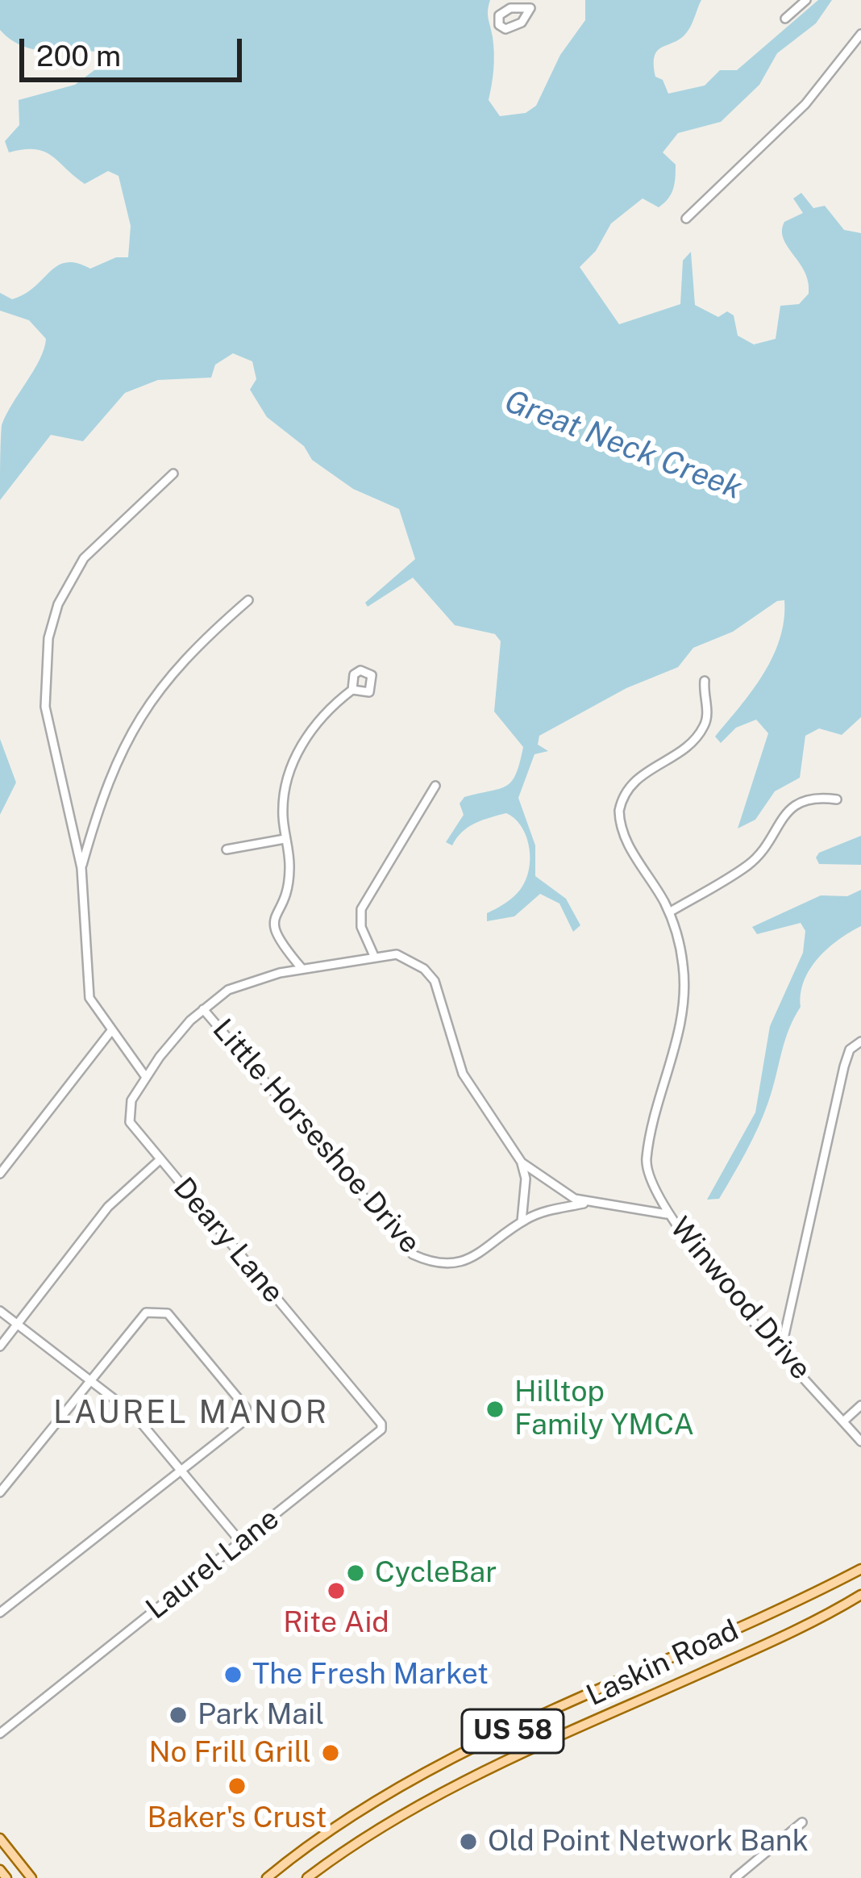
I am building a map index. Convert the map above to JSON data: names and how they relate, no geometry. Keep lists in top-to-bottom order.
{
  "streets": {
    "main road": ["Laskin Road", "US 58"],
    "street": [
      "Little Horseshoe Drive",
      "Deary Lane",
      "Winwood Drive",
      "Laurel Lane"
    ]
  },
  "crossings": [
    ["Deary Lane", "Laurel Lane"]
  ],
  "districts": ["LAUREL MANOR"],
  "water": ["Great Neck Creek"],
  "places": [
    "Hilltop Family YMCA",
    "CycleBar",
    "Rite Aid",
    "The Fresh Market",
    "Park Mail",
    "No Frill Grill",
    "Baker's Crust",
    "Old Point Network Bank"
  ],
  "scale_bar": "200 m"
}
